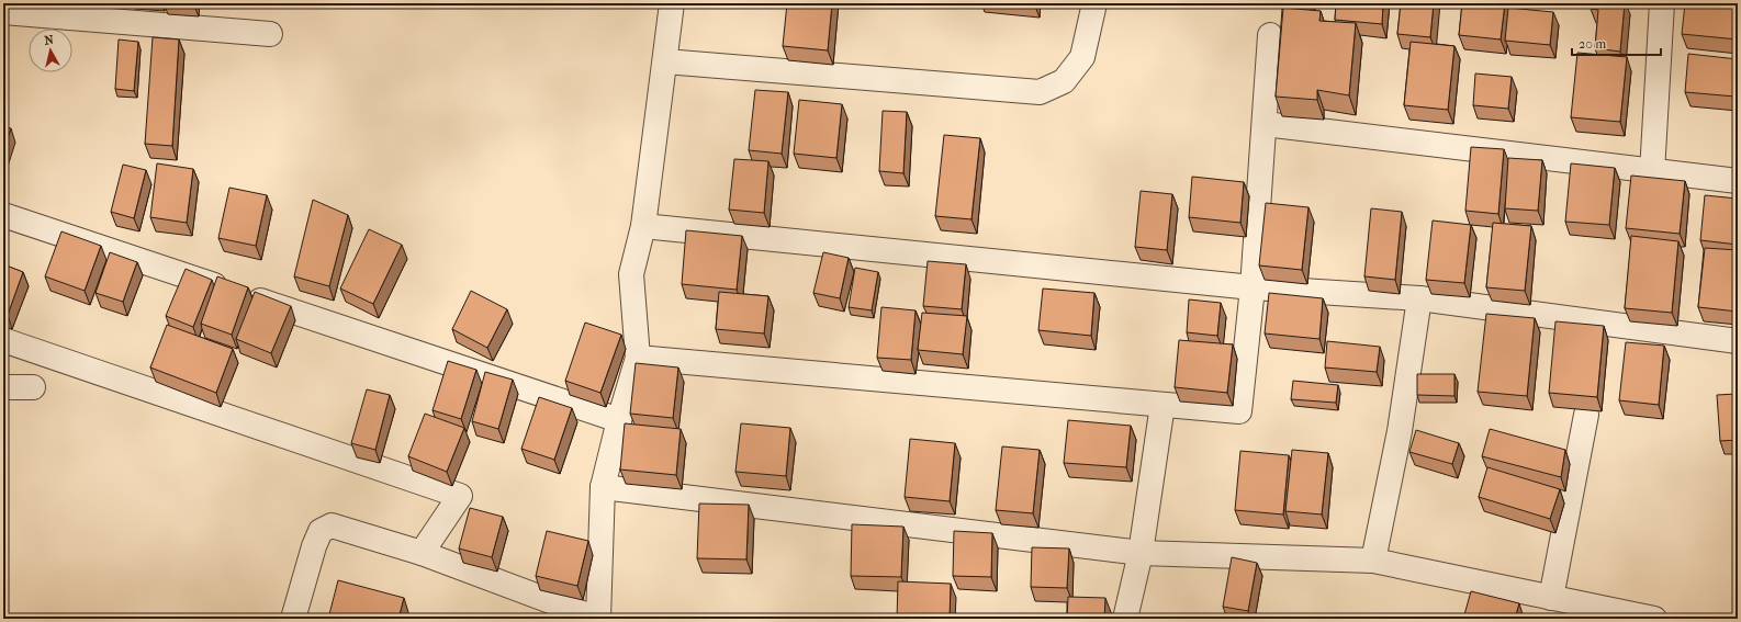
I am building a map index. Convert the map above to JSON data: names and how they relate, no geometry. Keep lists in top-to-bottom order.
{
  "scale_bar": "20 m",
  "north": "top"
}
